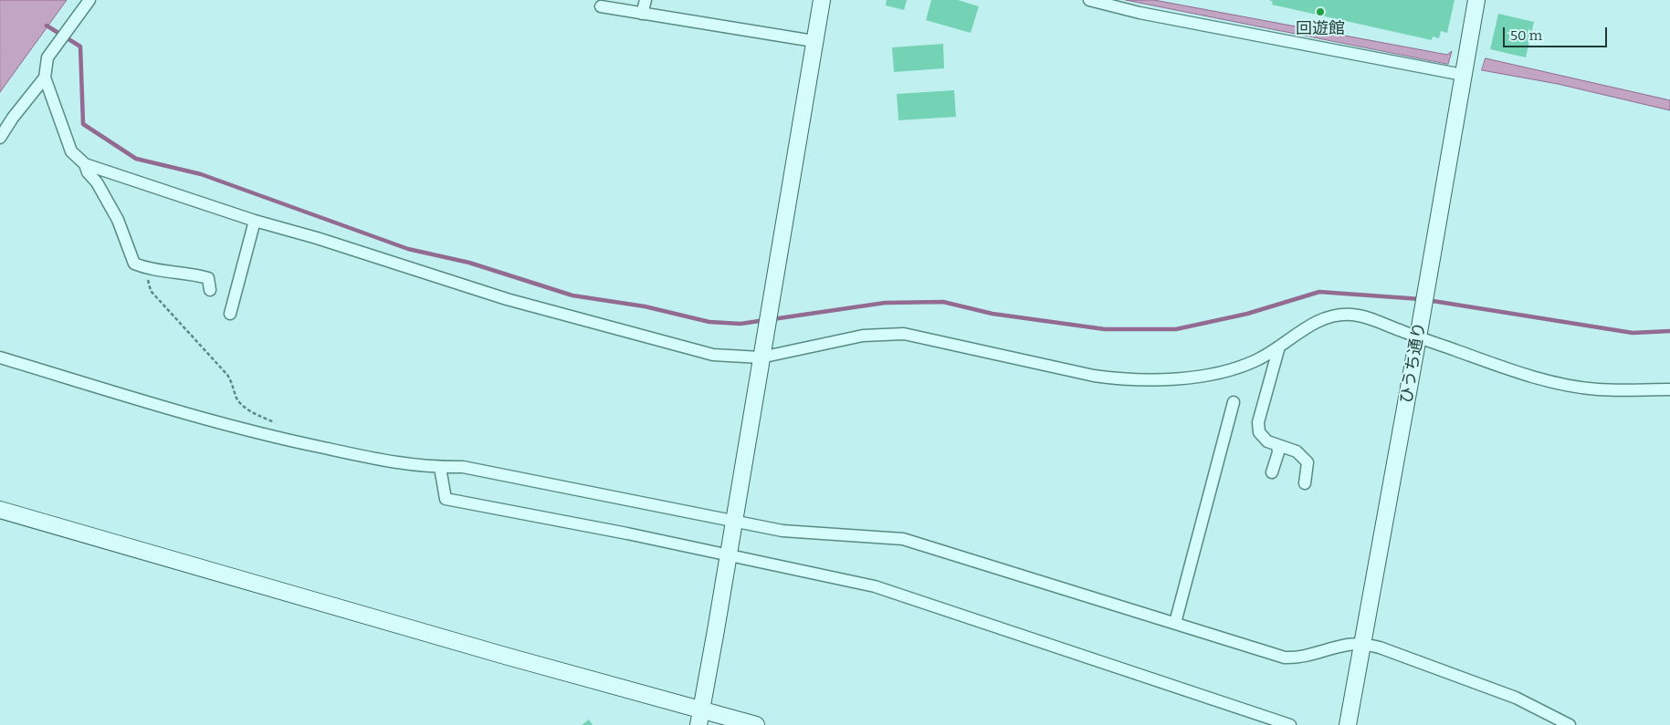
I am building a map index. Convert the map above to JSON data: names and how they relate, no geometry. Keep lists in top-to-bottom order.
{
  "streets": {
    "street": ["ひうち通り"]
  },
  "places": ["回遊館"],
  "scale_bar": "50 m"
}
